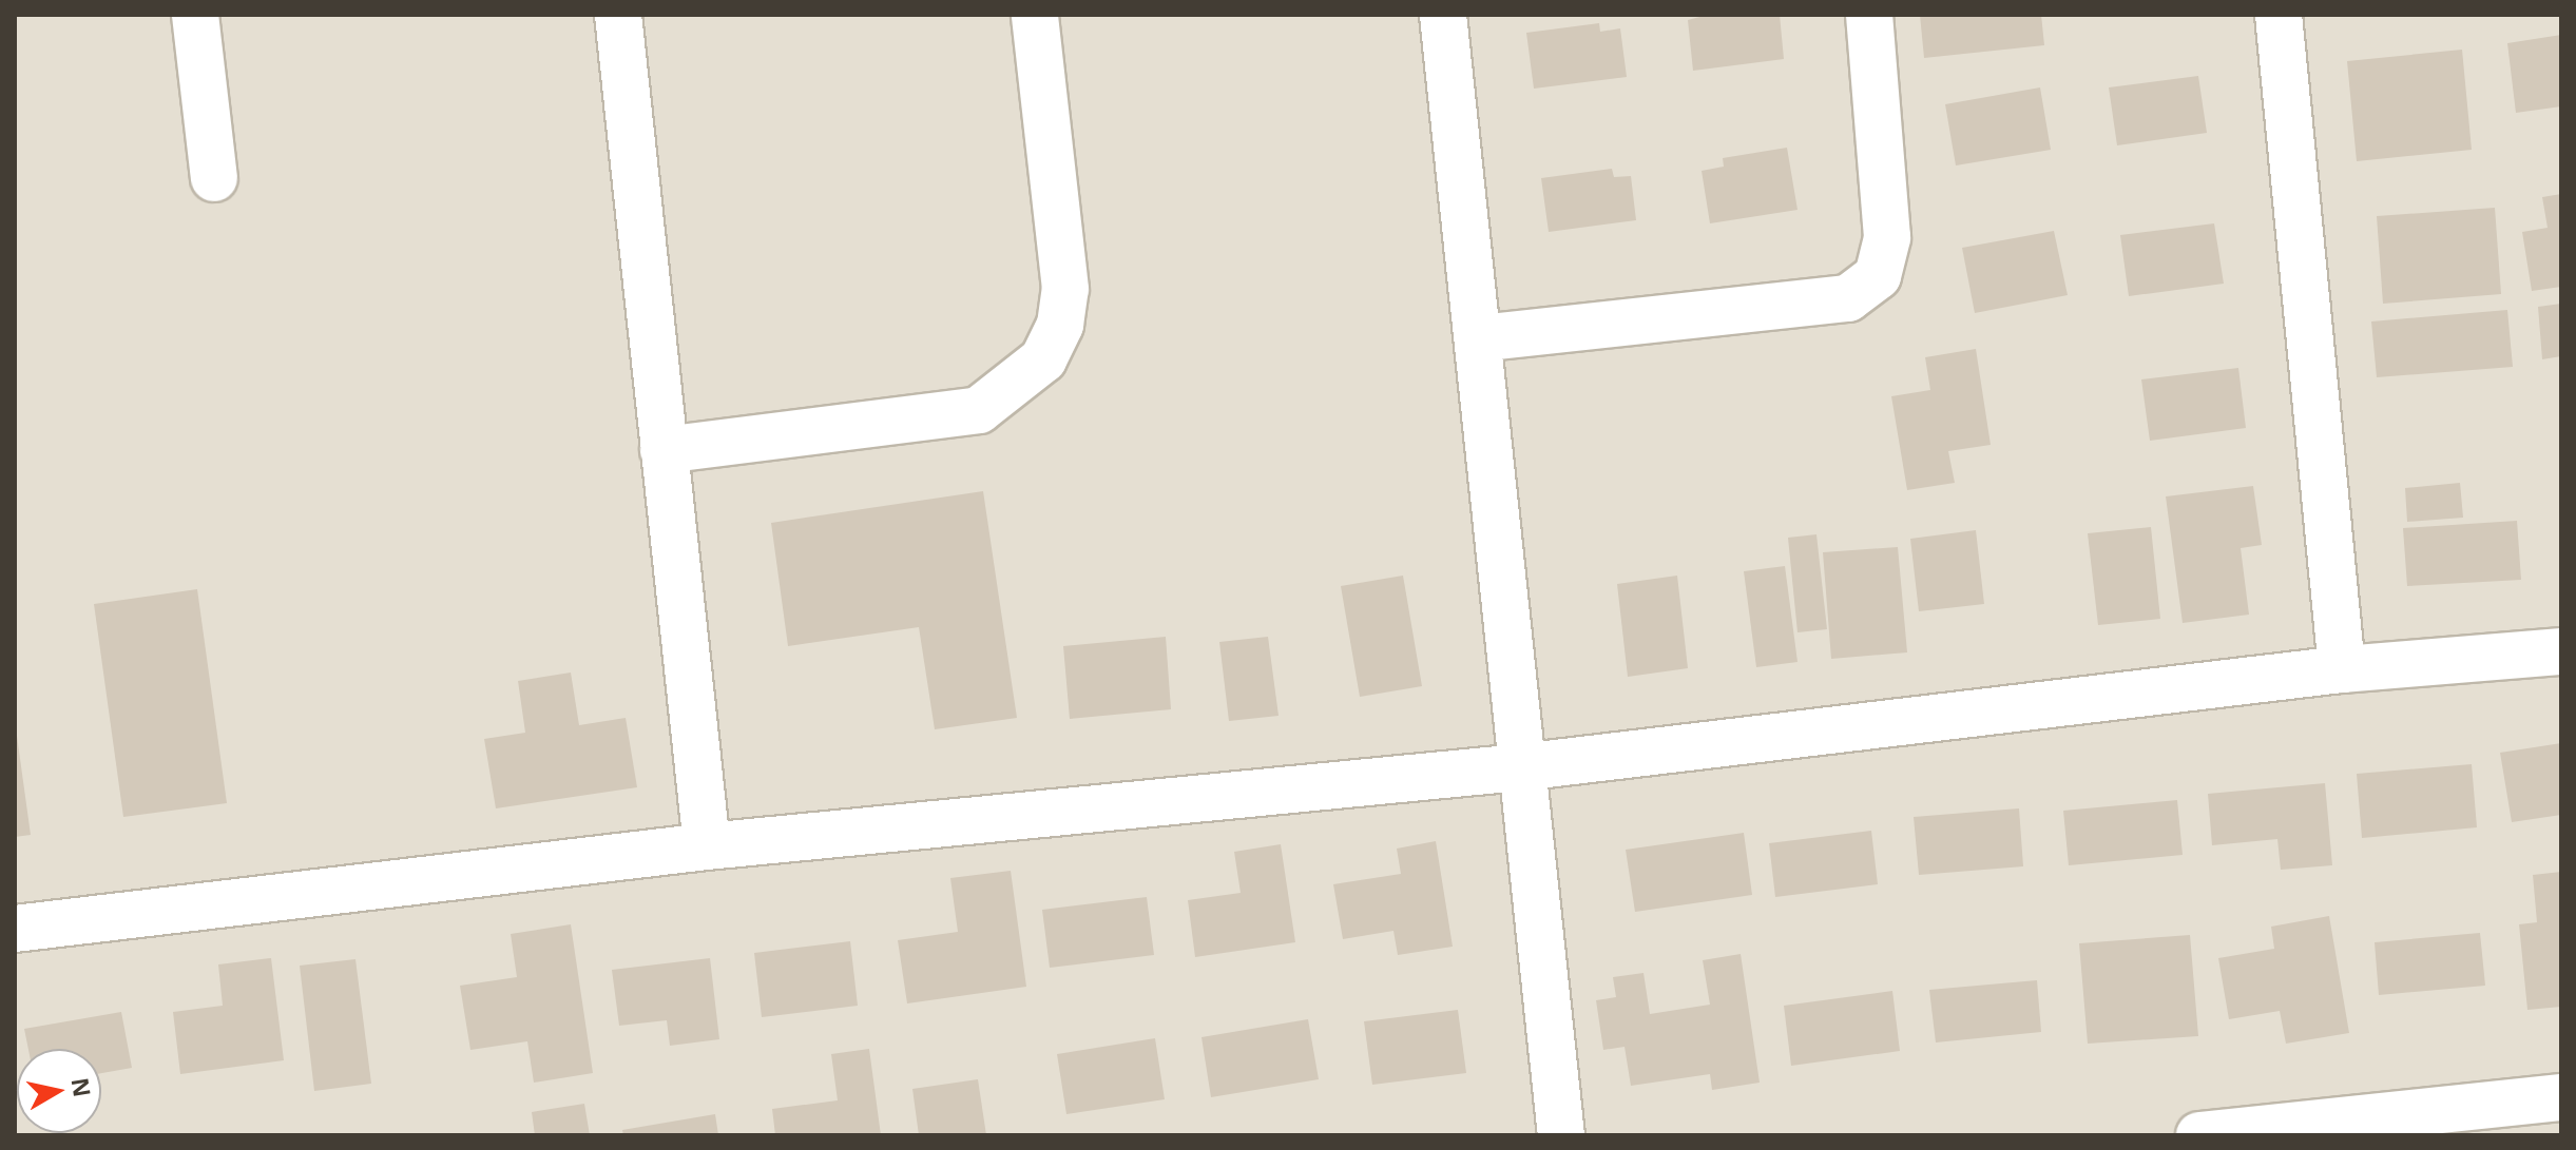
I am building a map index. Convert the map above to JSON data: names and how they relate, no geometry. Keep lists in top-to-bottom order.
{
  "north": "right"
}
